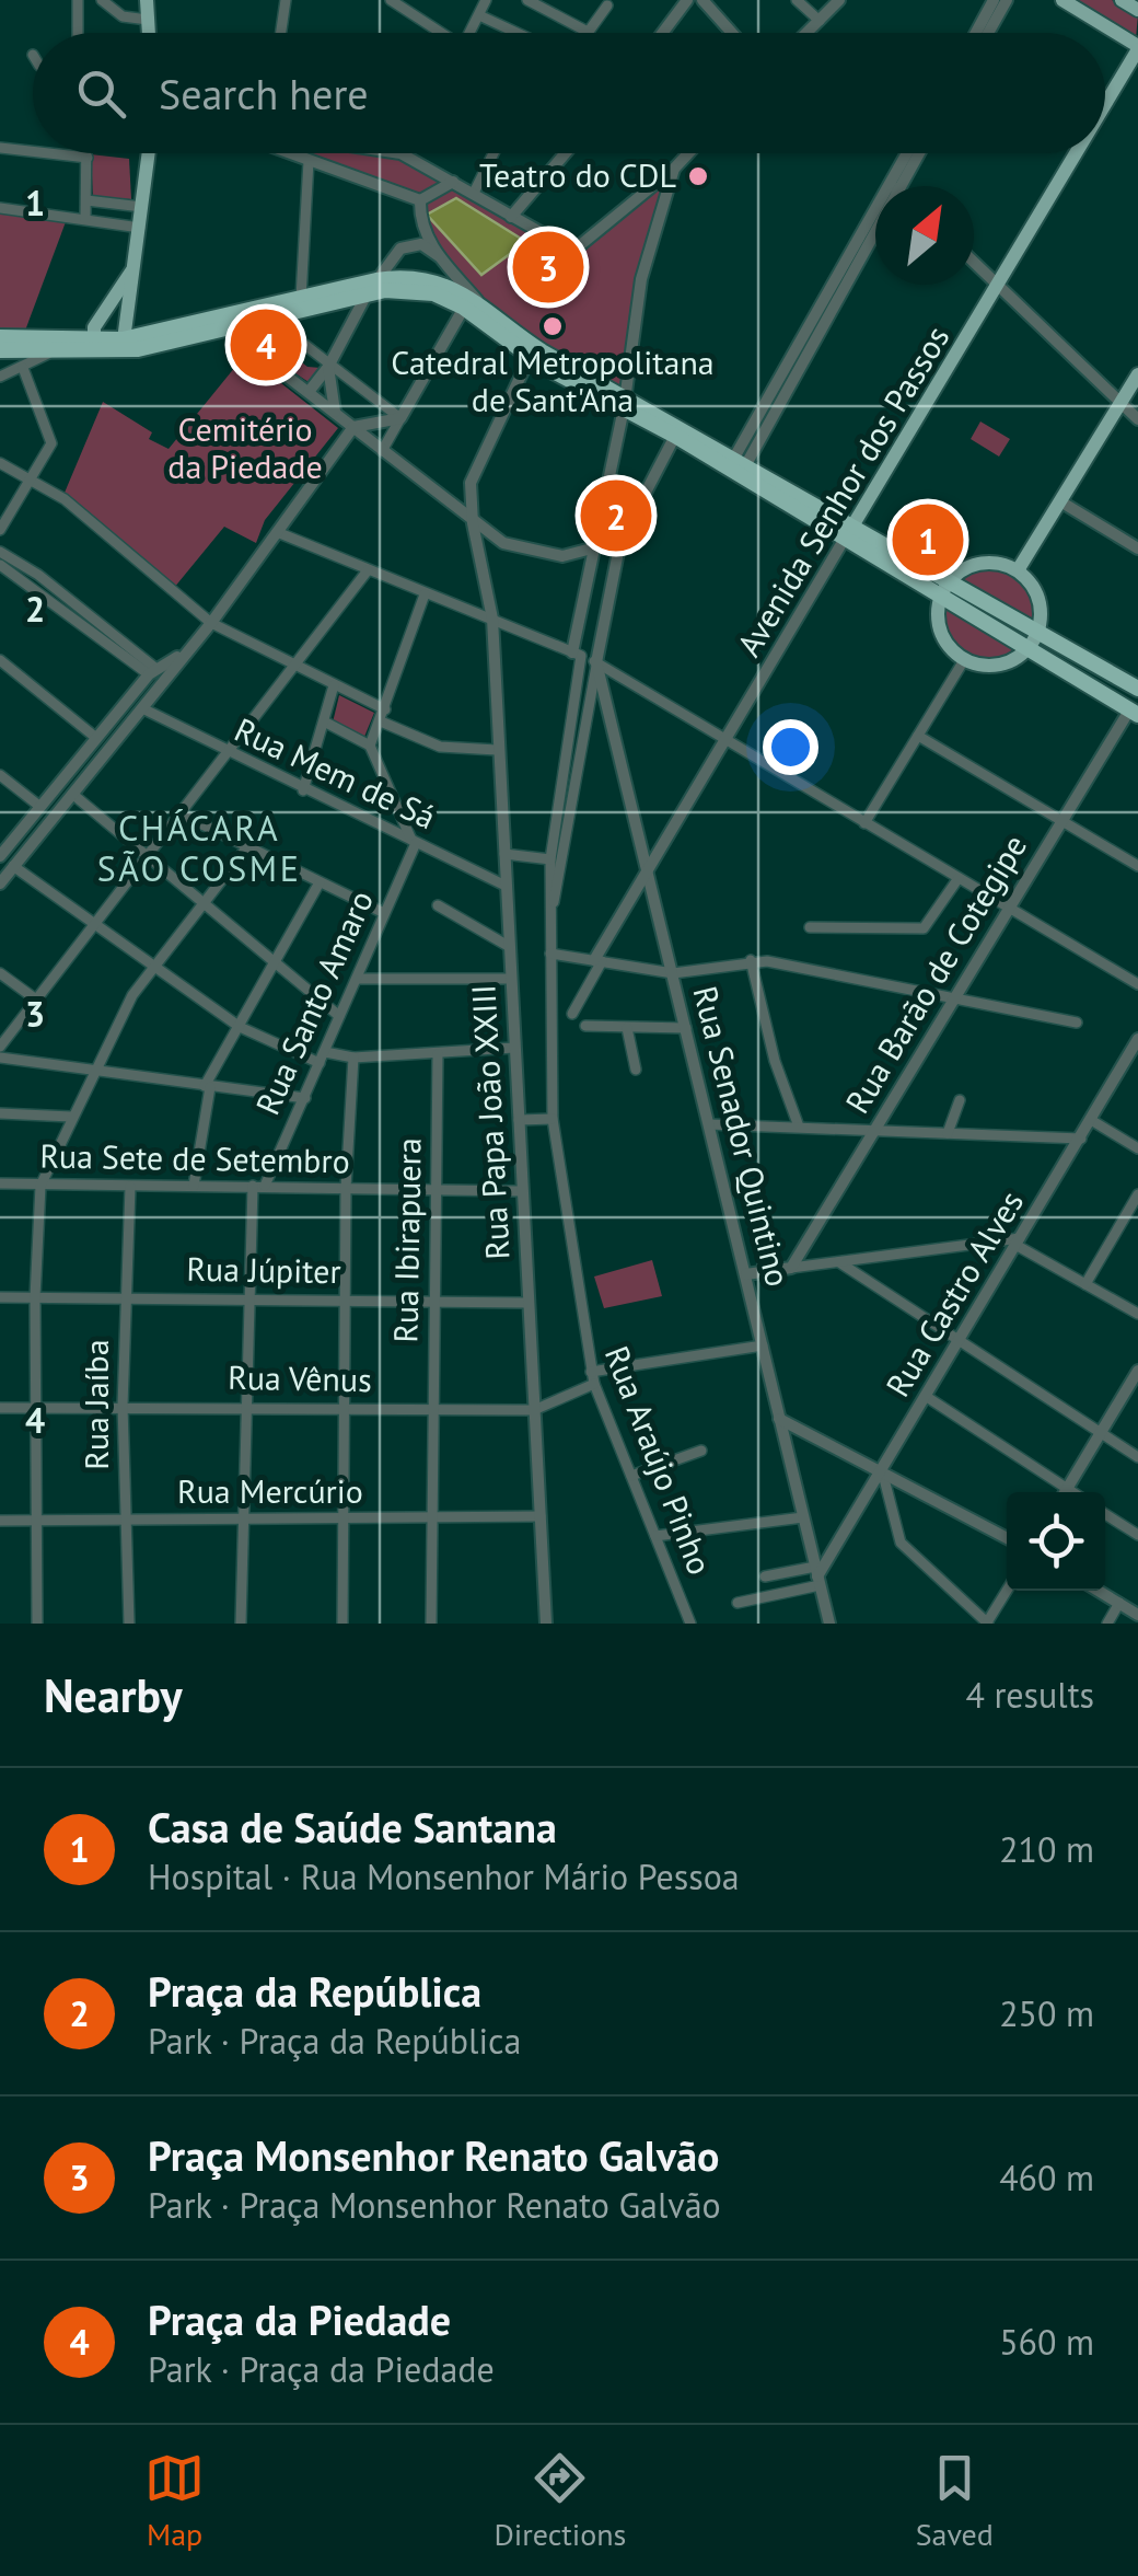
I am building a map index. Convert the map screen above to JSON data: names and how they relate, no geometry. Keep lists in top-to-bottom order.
{
  "streets": {
    "main road": ["Avenida Senhor dos Passos"],
    "street": [
      "Rua Mem de Sá",
      "Rua Barão de Cotegipe",
      "Rua Santo Amaro",
      "Rua Papa João XXIII",
      "Rua Senador Quintino",
      "Rua Sete de Setembro",
      "Rua Ibirapuera",
      "Rua Júpiter",
      "Rua Castro Alves",
      "Rua Vênus",
      "Rua Jaíba",
      "Rua Araújo Pinho",
      "Rua Mercúrio"
    ]
  },
  "crossings": [
    ["Avenida Senhor dos Passos", "Rua Senador Quintino"],
    ["Rua Mem de Sá", "Rua Santo Amaro"],
    ["Rua Mem de Sá", "Rua Papa João XXIII"],
    ["Rua Santo Amaro", "Rua Sete de Setembro"],
    ["Rua Papa João XXIII", "Rua Sete de Setembro"],
    ["Rua Papa João XXIII", "Rua Júpiter"],
    ["Rua Papa João XXIII", "Rua Vênus"],
    ["Rua Papa João XXIII", "Rua Mercúrio"],
    ["Rua Senador Quintino", "Rua Castro Alves"],
    ["Rua Senador Quintino", "Rua Vênus"],
    ["Rua Sete de Setembro", "Rua Ibirapuera"],
    ["Rua Sete de Setembro", "Rua Jaíba"],
    ["Rua Ibirapuera", "Rua Júpiter"],
    ["Rua Ibirapuera", "Rua Vênus"],
    ["Rua Ibirapuera", "Rua Mercúrio"],
    ["Rua Júpiter", "Rua Jaíba"],
    ["Rua Vênus", "Rua Jaíba"],
    ["Rua Vênus", "Rua Araújo Pinho"],
    ["Rua Jaíba", "Rua Mercúrio"]
  ],
  "districts": ["CHÁCARA SÃO COSME"],
  "parks": ["Cemitério da Piedade"],
  "places": ["Teatro do CDL", "Catedral Metropolitana de Sant'Ana"],
  "north": "top right",
  "page": {
    "search": "Search here",
    "pins": [
      "3",
      "4",
      "2",
      "1"
    ],
    "heading": ["Nearby", "4 results"],
    "list": [
      {
        "mark": "1",
        "name": "Casa de Saúde Santana",
        "note": "Hospital · Rua Monsenhor Mário Pessoa",
        "value": "210 m"
      },
      {
        "mark": "2",
        "name": "Praça da República",
        "note": "Park · Praça da República",
        "value": "250 m"
      },
      {
        "mark": "3",
        "name": "Praça Monsenhor Renato Galvão",
        "note": "Park · Praça Monsenhor Renato Galvão",
        "value": "460 m"
      },
      {
        "mark": "4",
        "name": "Praça da Piedade",
        "note": "Park · Praça da Piedade",
        "value": "560 m"
      }
    ],
    "nav": ["Map", "Directions", "Saved"]
  },
  "grid": {
    "rows": [
      "1",
      "2",
      "3",
      "4"
    ]
  }
}
